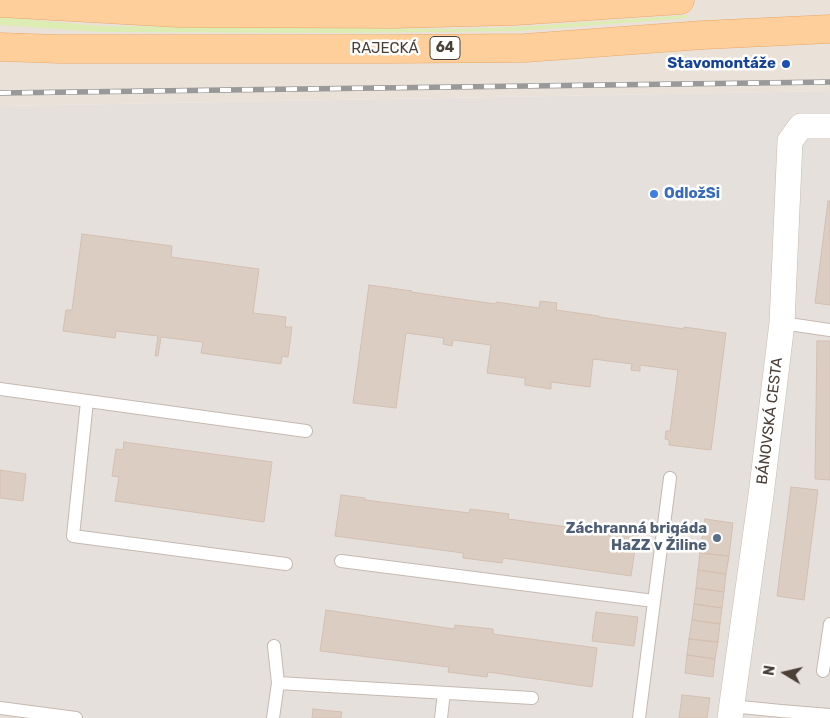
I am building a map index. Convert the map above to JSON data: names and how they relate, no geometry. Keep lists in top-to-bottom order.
{
  "streets": {
    "main road": ["64", "RAJECKÁ"],
    "street": ["BÁNOVSKÁ CESTA"]
  },
  "places": ["Stavomontáže", "OdložSi", "Záchranná brigáda HaZZ v Žiline"],
  "north": "left"
}
